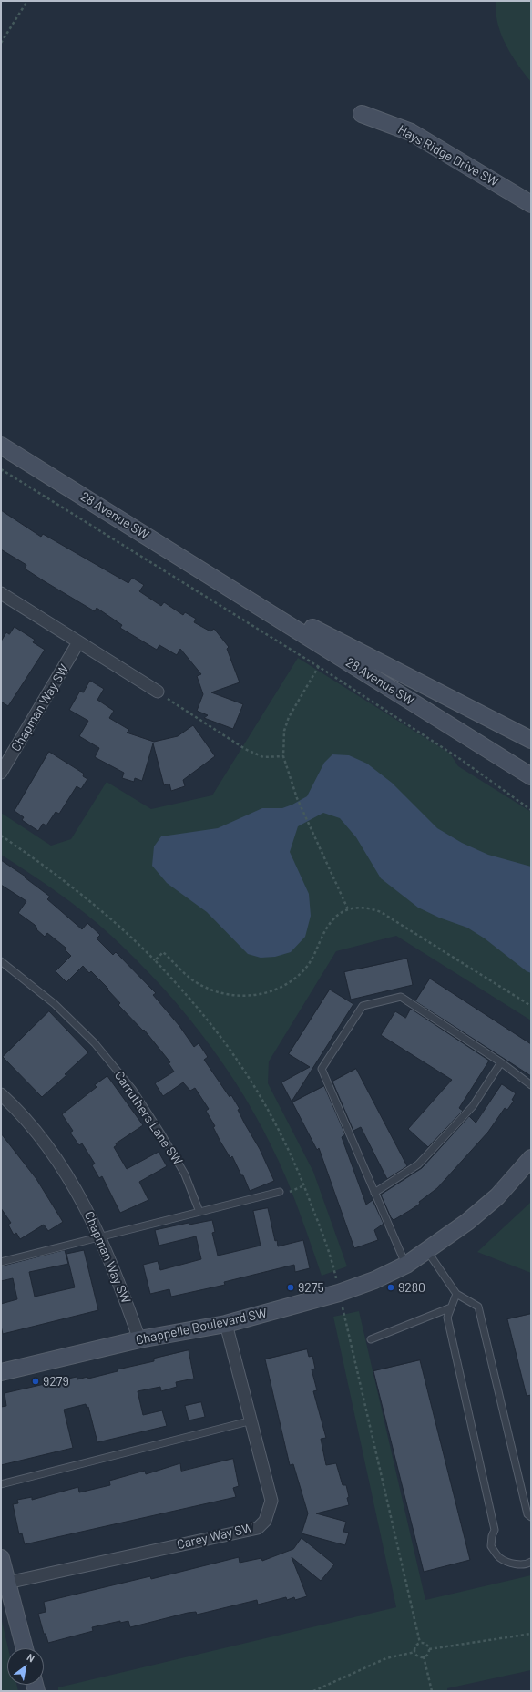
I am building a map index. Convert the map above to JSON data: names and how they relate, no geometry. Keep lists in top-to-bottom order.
{
  "streets": {
    "main road": ["Hays Ridge Drive SW", "28 Avenue SW", "Chappelle Boulevard SW"],
    "street": ["Chapman Way SW", "Carey Way SW"],
    "lane": ["Carruthers Lane SW"]
  },
  "crossings": [
    ["Chapman Way SW", "Chappelle Boulevard SW"],
    ["Chappelle Boulevard SW", "Carey Way SW"]
  ],
  "places": ["9275", "9280", "9279"],
  "north": "top right"
}
